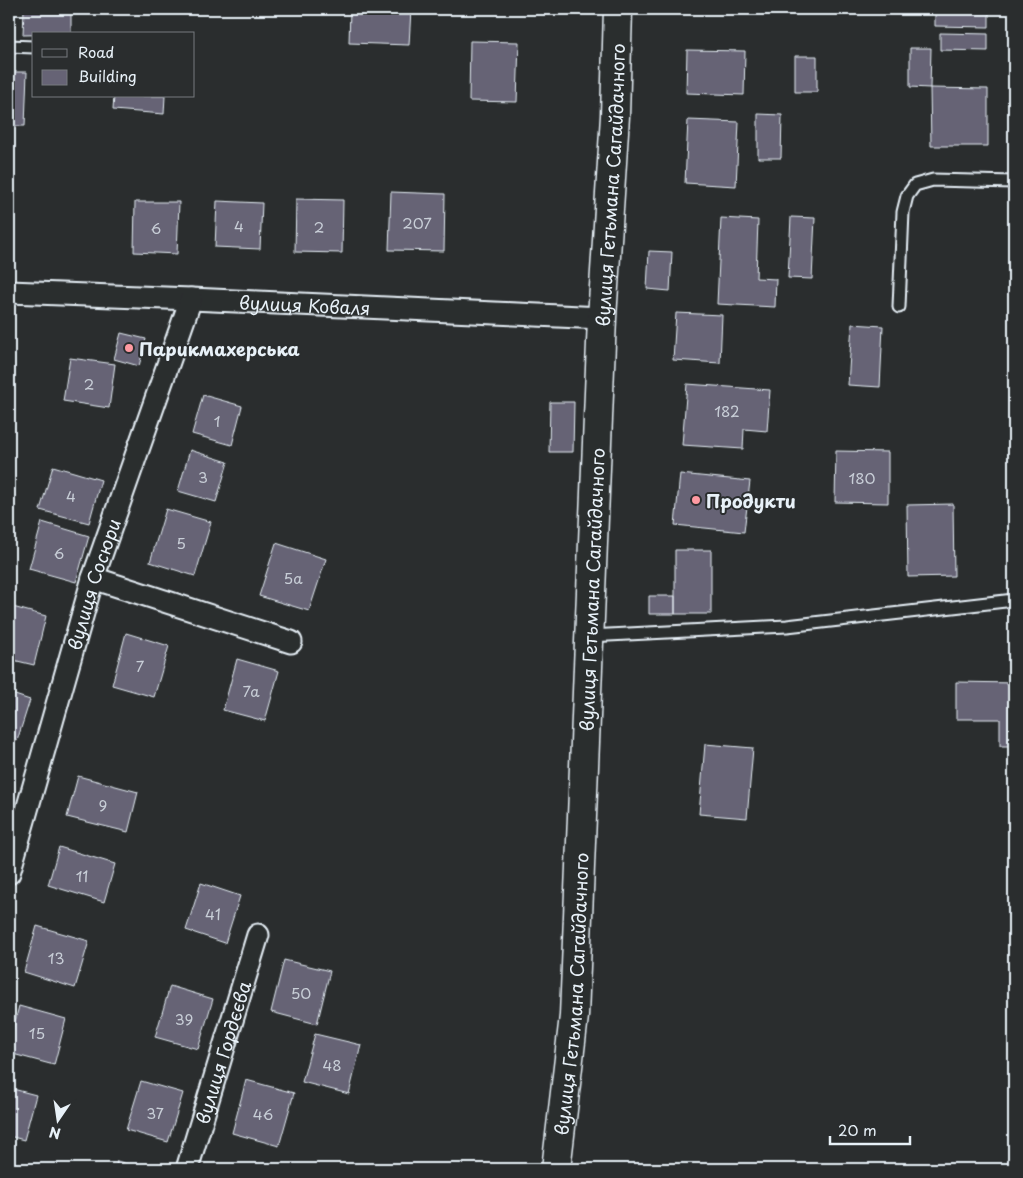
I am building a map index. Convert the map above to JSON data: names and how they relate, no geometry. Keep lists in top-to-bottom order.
{
  "streets": {
    "main road": ["вулиця Гетьмана Сагайдачного"],
    "street": ["вулиця Коваля", "вулиця Сосюри", "вулиця Гордєєва"]
  },
  "crossings": [
    ["вулиця Гетьмана Сагайдачного", "вулиця Коваля"],
    ["вулиця Коваля", "вулиця Сосюри"]
  ],
  "places": ["Парикмахерська", "Продукти"],
  "house_numbers": [
    "207",
    "4",
    "2",
    "6",
    "2",
    "182",
    "1",
    "3",
    "180",
    "4",
    "5",
    "6",
    "5а",
    "7",
    "7а",
    "9",
    "11",
    "41",
    "13",
    "50",
    "39",
    "15",
    "48",
    "37",
    "46"
  ],
  "legend": ["Road", "Building"],
  "scale_bar": "20 m",
  "north": "bottom"
}
